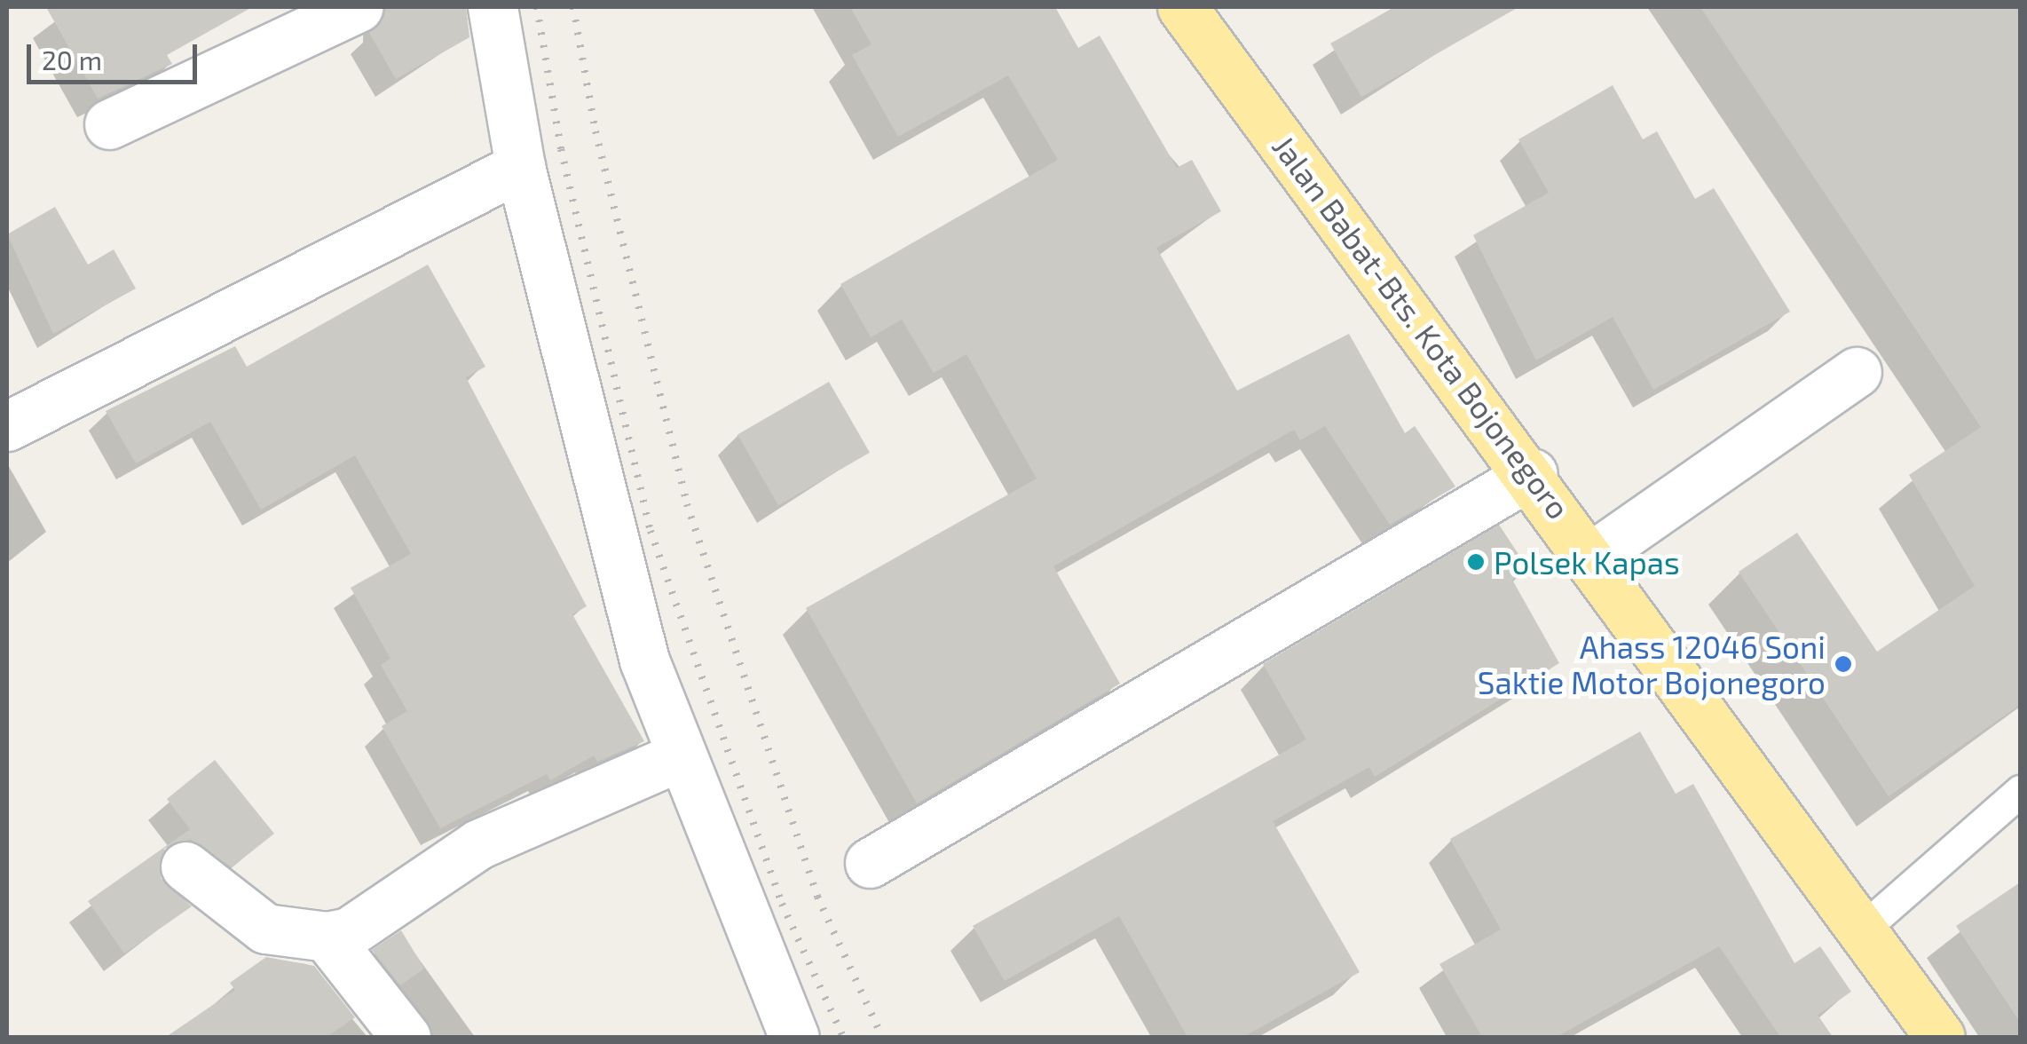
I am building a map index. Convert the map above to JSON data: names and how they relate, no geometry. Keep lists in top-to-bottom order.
{
  "streets": {
    "highway": ["Jalan Babat-Bts. Kota Bojonegoro"]
  },
  "places": ["Polsek Kapas", "Ahass 12046 Soni Saktie Motor Bojonegoro"],
  "scale_bar": "20 m"
}
